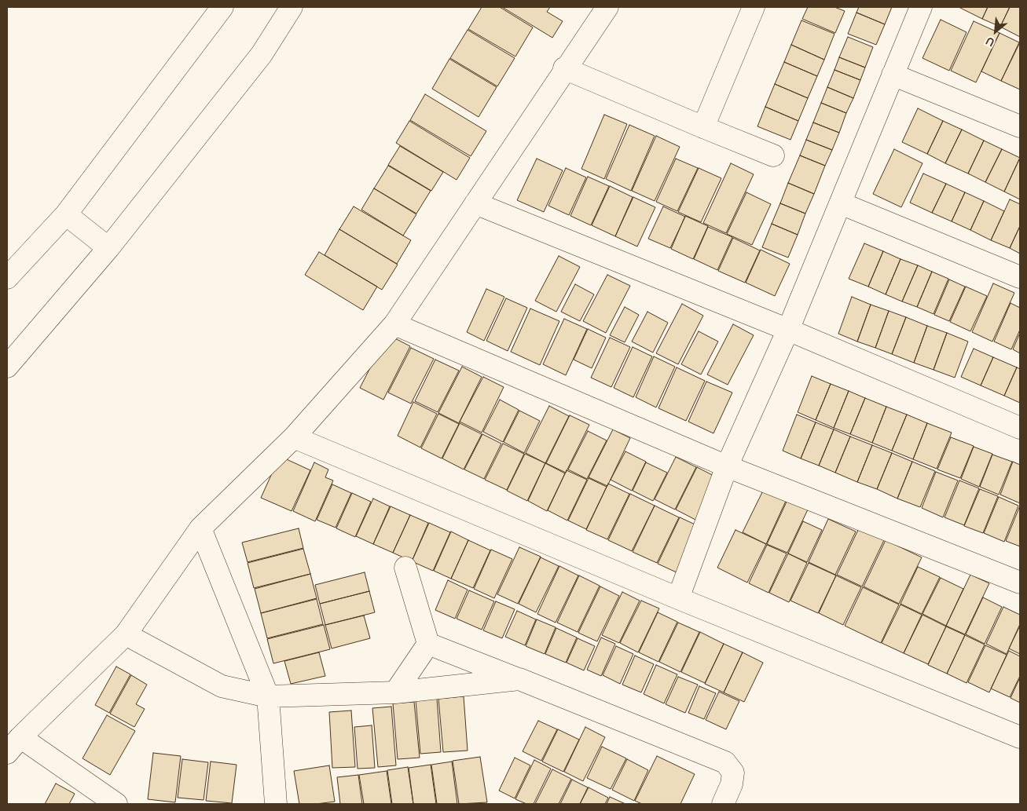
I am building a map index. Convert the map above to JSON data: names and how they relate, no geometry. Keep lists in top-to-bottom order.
{
  "north": "bottom left"
}
